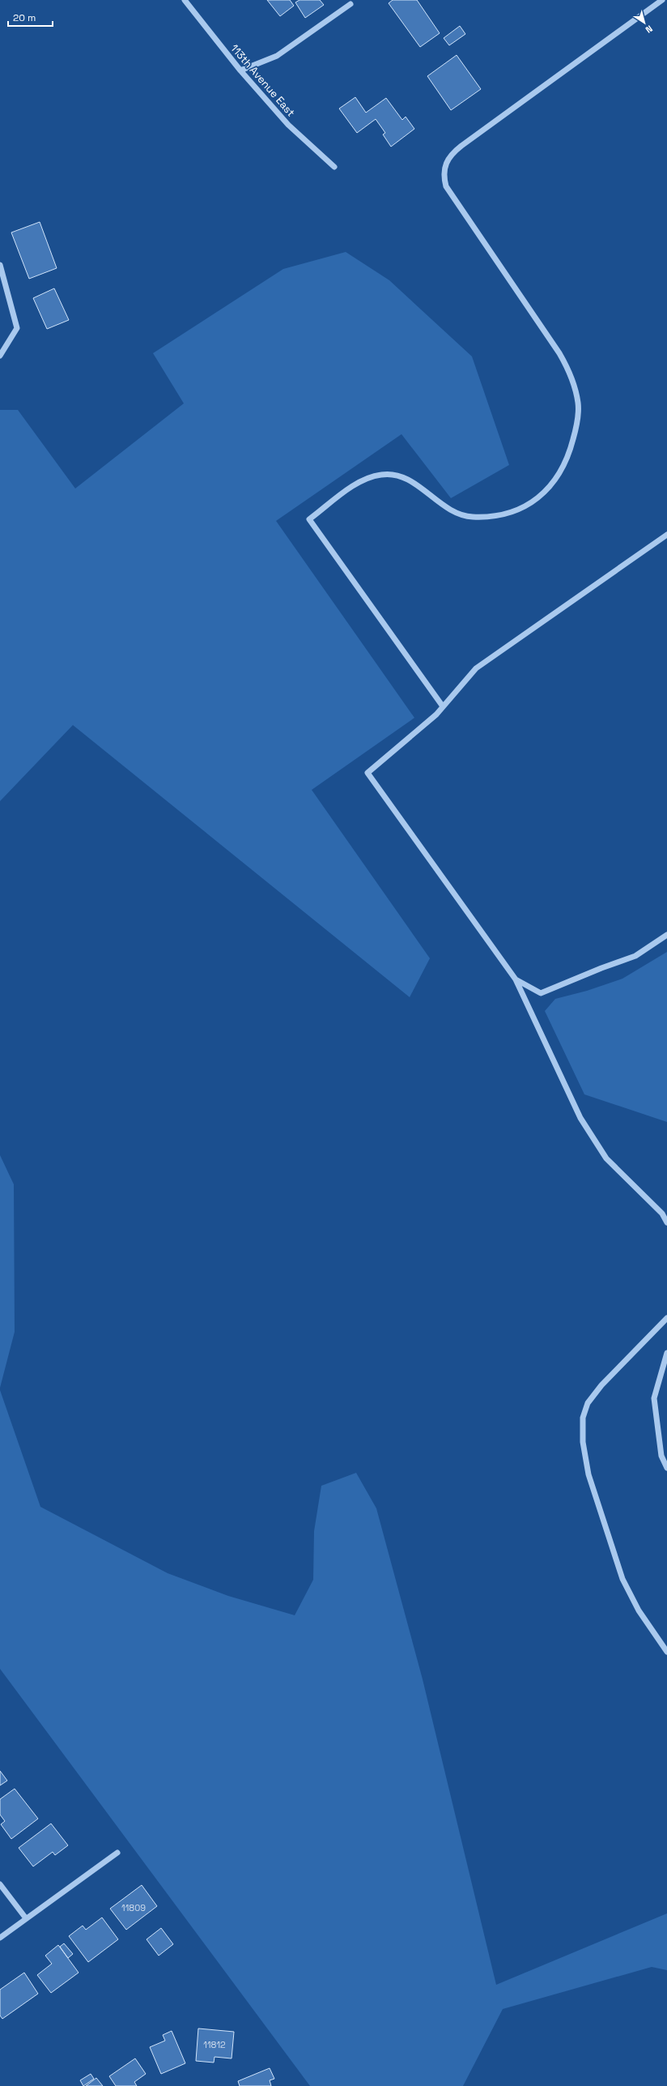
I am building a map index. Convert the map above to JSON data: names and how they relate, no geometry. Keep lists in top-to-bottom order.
{
  "streets": {
    "street": ["113th Avenue East"]
  },
  "house_numbers": ["11809", "11812"],
  "scale_bar": "20 m",
  "north": "bottom right"
}
